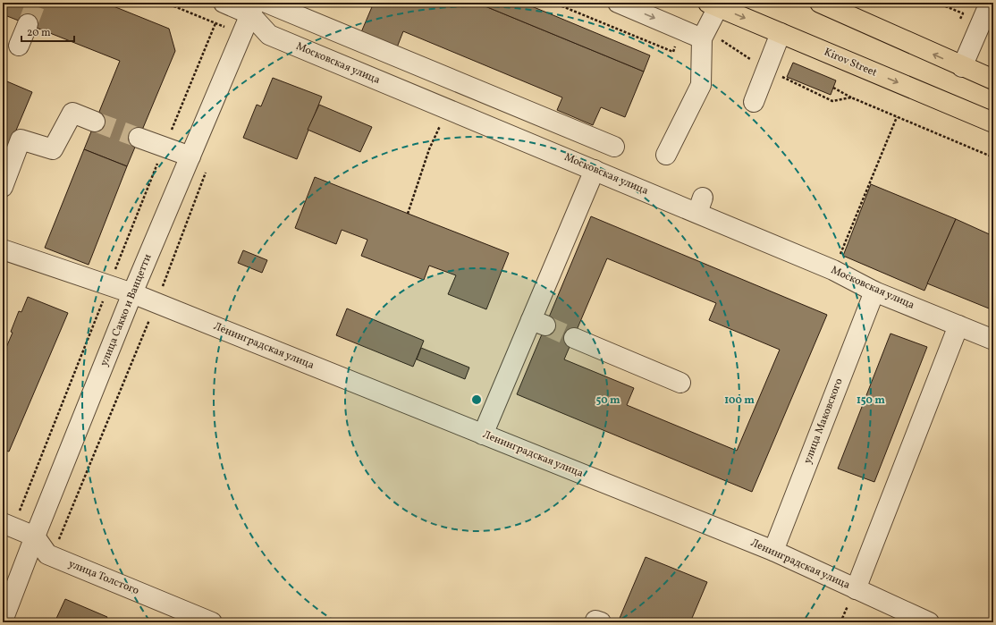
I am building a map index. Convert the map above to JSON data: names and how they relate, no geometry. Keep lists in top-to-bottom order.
{
  "streets": {
    "main road": ["Kirov Street"],
    "street": [
      "Московская улица",
      "улица Сакко и Ванцетти",
      "Ленинградская улица",
      "улица Маковского",
      "улица Толстого"
    ]
  },
  "crossings": [
    ["Московская улица", "улица Сакко и Ванцетти"],
    ["Московская улица", "улица Маковского"],
    ["улица Сакко и Ванцетти", "Ленинградская улица"],
    ["улица Сакко и Ванцетти", "улица Толстого"],
    ["Ленинградская улица", "улица Маковского"]
  ],
  "scale_bar": "20 m",
  "rings": ["50 m", "100 m", "150 m"]
}
